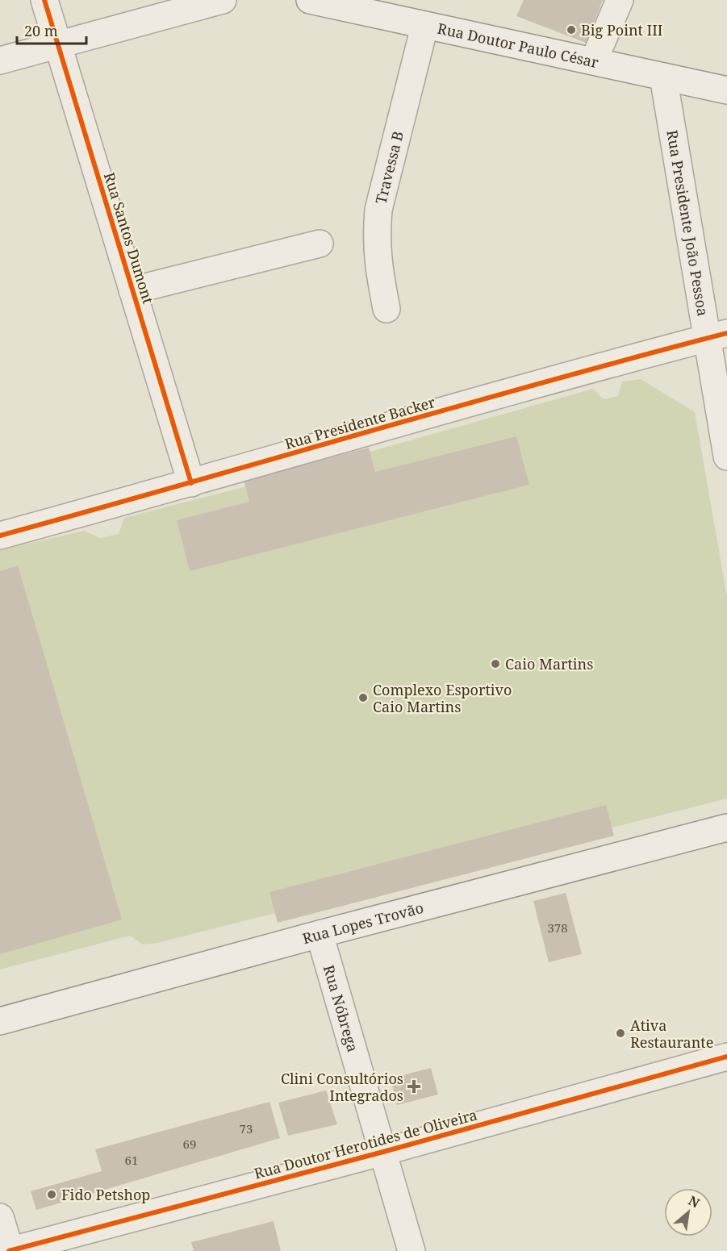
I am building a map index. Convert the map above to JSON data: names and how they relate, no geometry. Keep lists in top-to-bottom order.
{
  "streets": {
    "street": [
      "Rua Doutor Paulo César",
      "Travessa B",
      "Rua Presidente João Pessoa",
      "Rua Santos Dumont",
      "Rua Presidente Backer",
      "Rua Lopes Trovão",
      "Rua Nóbrega",
      "Rua Doutor Herotides de Oliveira"
    ]
  },
  "crossings": [
    ["Rua Doutor Paulo César", "Travessa B"],
    ["Rua Doutor Paulo César", "Rua Presidente João Pessoa"],
    ["Rua Presidente João Pessoa", "Rua Presidente Backer"],
    ["Rua Santos Dumont", "Rua Presidente Backer"],
    ["Rua Lopes Trovão", "Rua Nóbrega"],
    ["Rua Nóbrega", "Rua Doutor Herotides de Oliveira"]
  ],
  "places": {
    "other": [
      "Big Point III",
      "Caio Martins",
      "Complexo Esportivo Caio Martins",
      "Ativa Restaurante",
      "Fido Petshop"
    ],
    "health": ["Clini Consultórios Integrados"]
  },
  "house_numbers": [
    "378",
    "73",
    "69",
    "61"
  ],
  "scale_bar": "20 m",
  "north": "top right"
}
